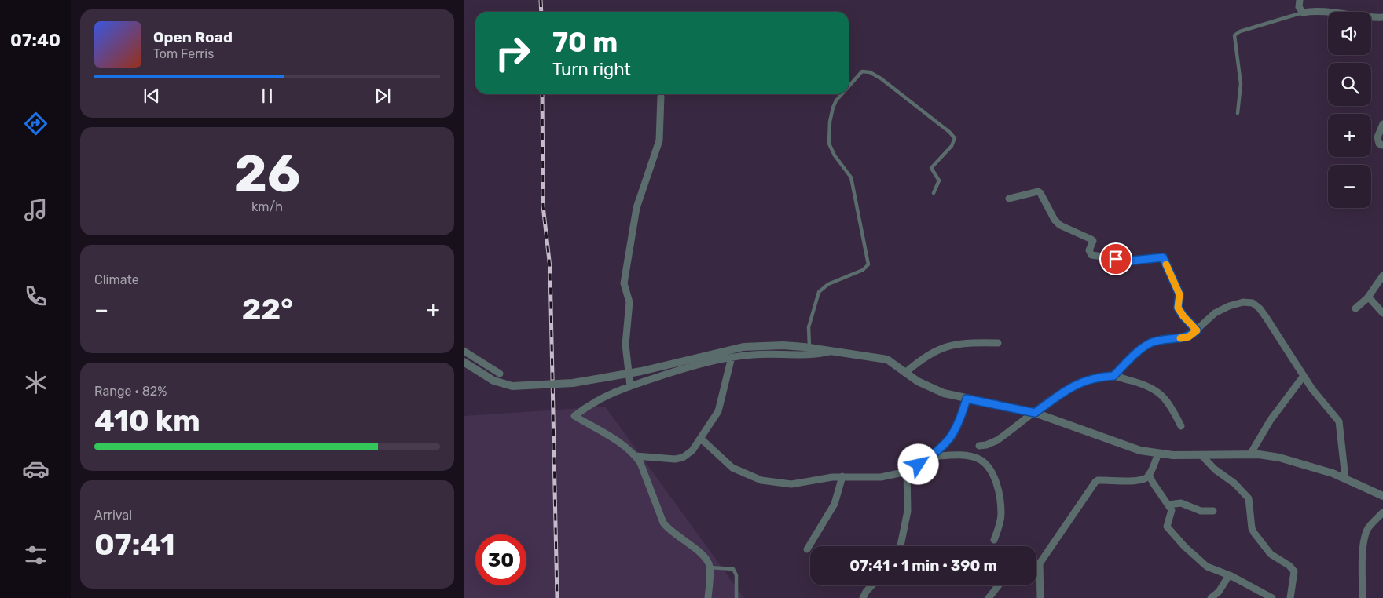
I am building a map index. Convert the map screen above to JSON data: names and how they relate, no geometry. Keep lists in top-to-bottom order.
{
  "page": {
    "tabs": "07:40",
    "map_buttons": ["+", "−"],
    "turn": ["70 m", "Turn right"],
    "song": ["Open Road", "Tom Ferris"],
    "tile": [
      ["26", "km/h"],
      "Climate",
      ["Range · 82%", "410 km"],
      ["Arrival", "07:41"]
    ],
    "heat": ["−", "22°", "+"],
    "limit": "30",
    "trip": "07:41 · 1 min · 390 m"
  }
}
